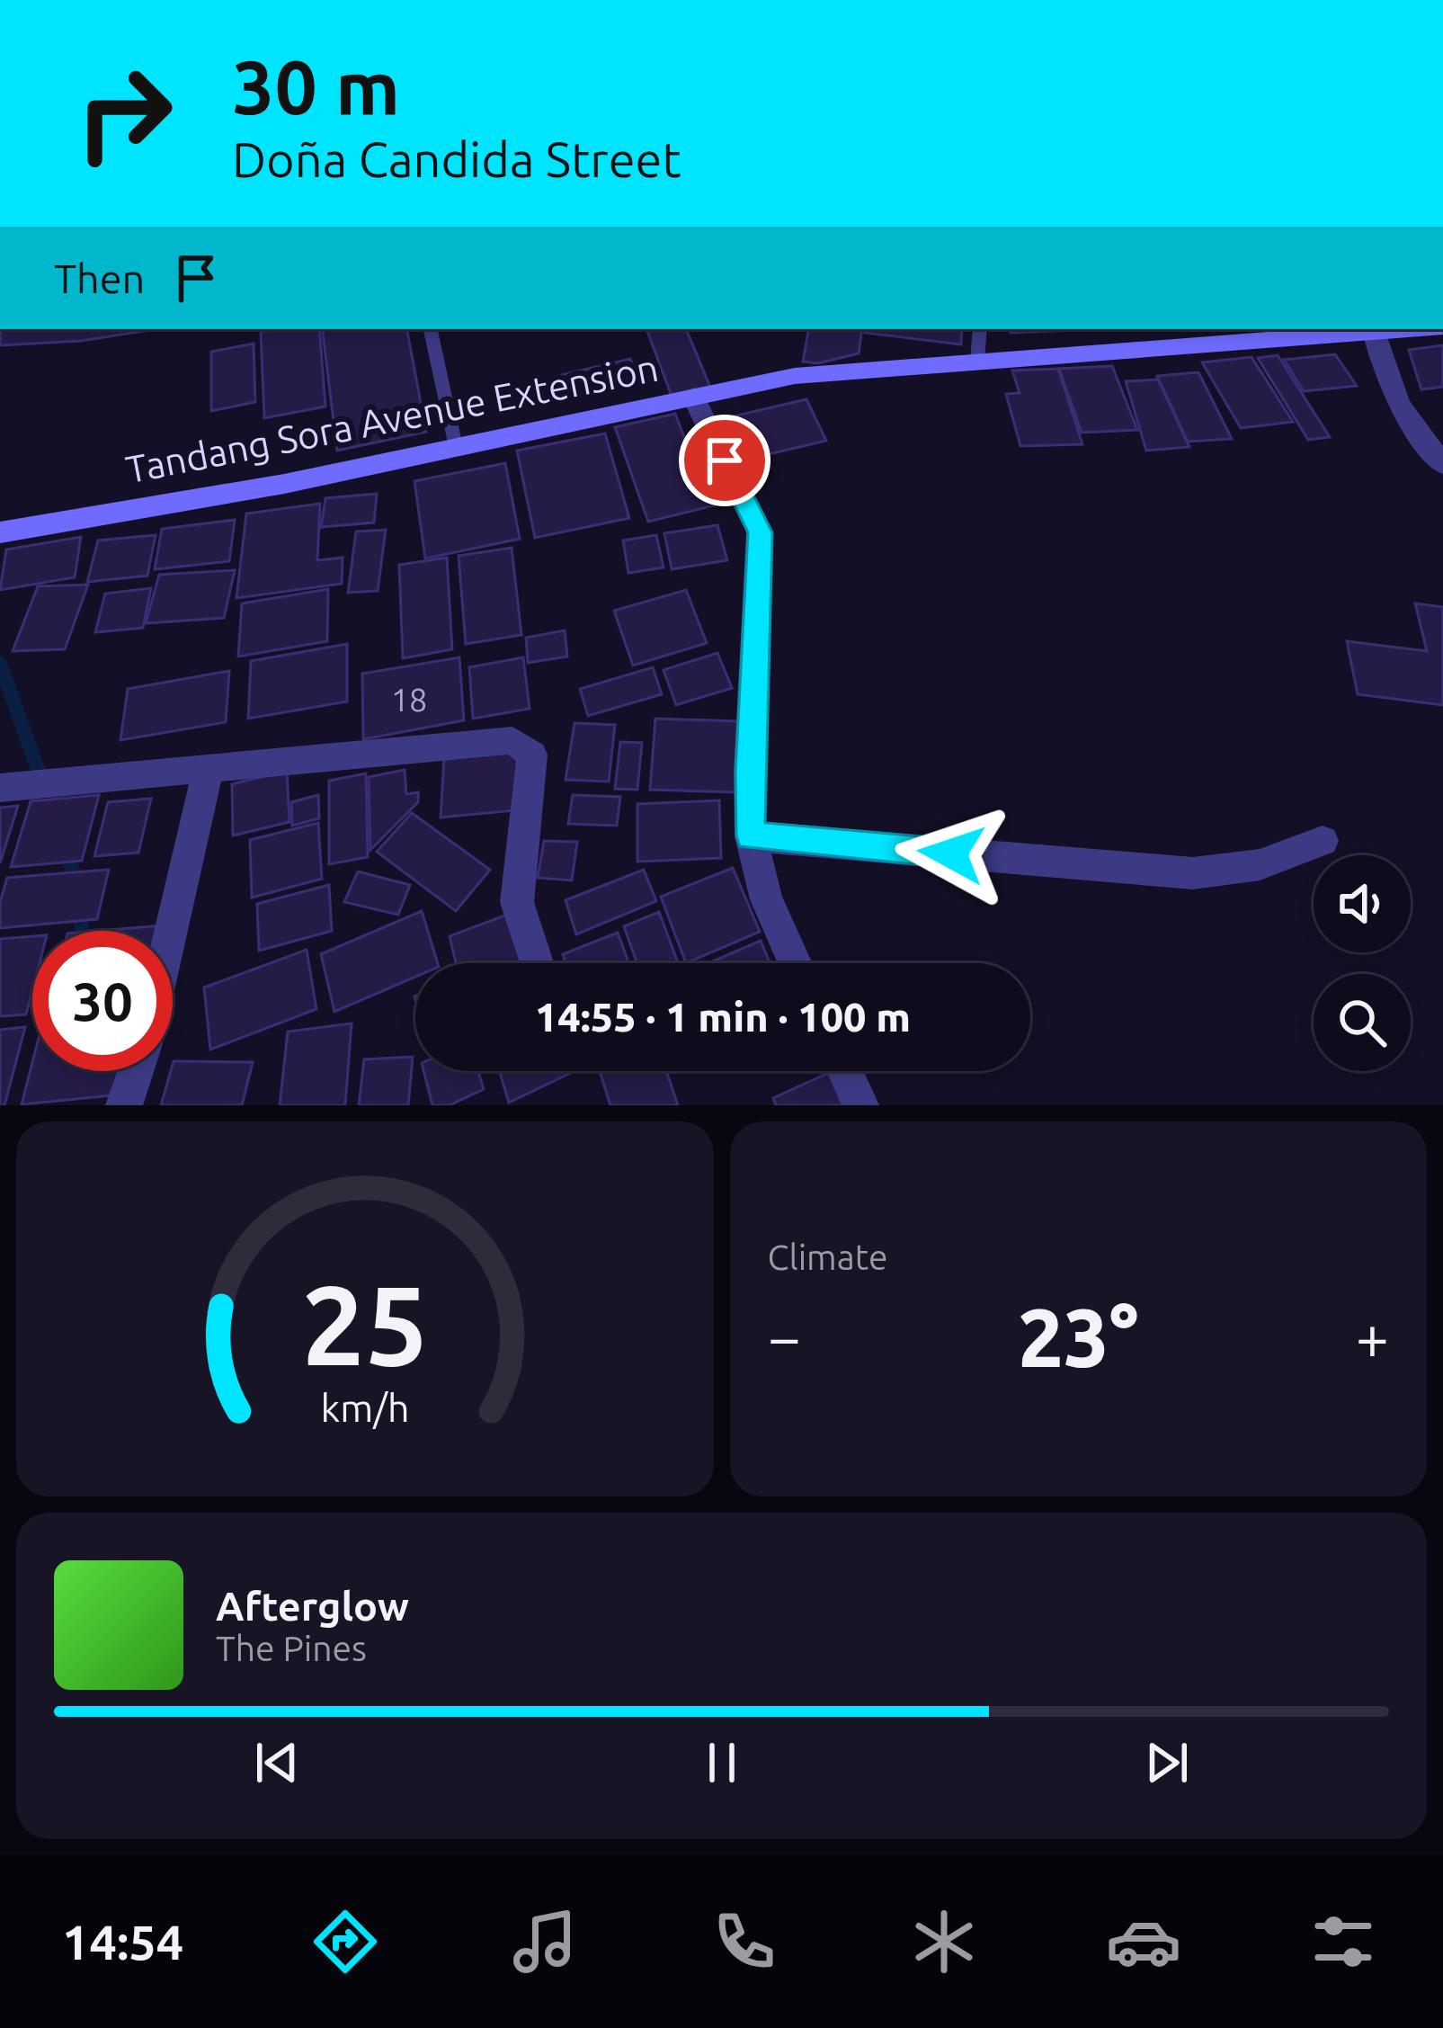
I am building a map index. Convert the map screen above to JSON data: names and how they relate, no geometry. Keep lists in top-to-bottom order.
{
  "streets": {
    "main road": ["Tandang Sora Avenue Extension"]
  },
  "house_numbers": ["18"],
  "page": {
    "turn": ["30 m", "Doña Candida Street"],
    "then": "Then",
    "limit": "30",
    "trip": "14:55 · 1 min · 100 m",
    "tile": "Climate",
    "heat": ["−", "23°", "+"],
    "song": ["Afterglow", "The Pines"],
    "tabs": "14:54",
    "gauge": ["25", "km/h"]
  }
}
